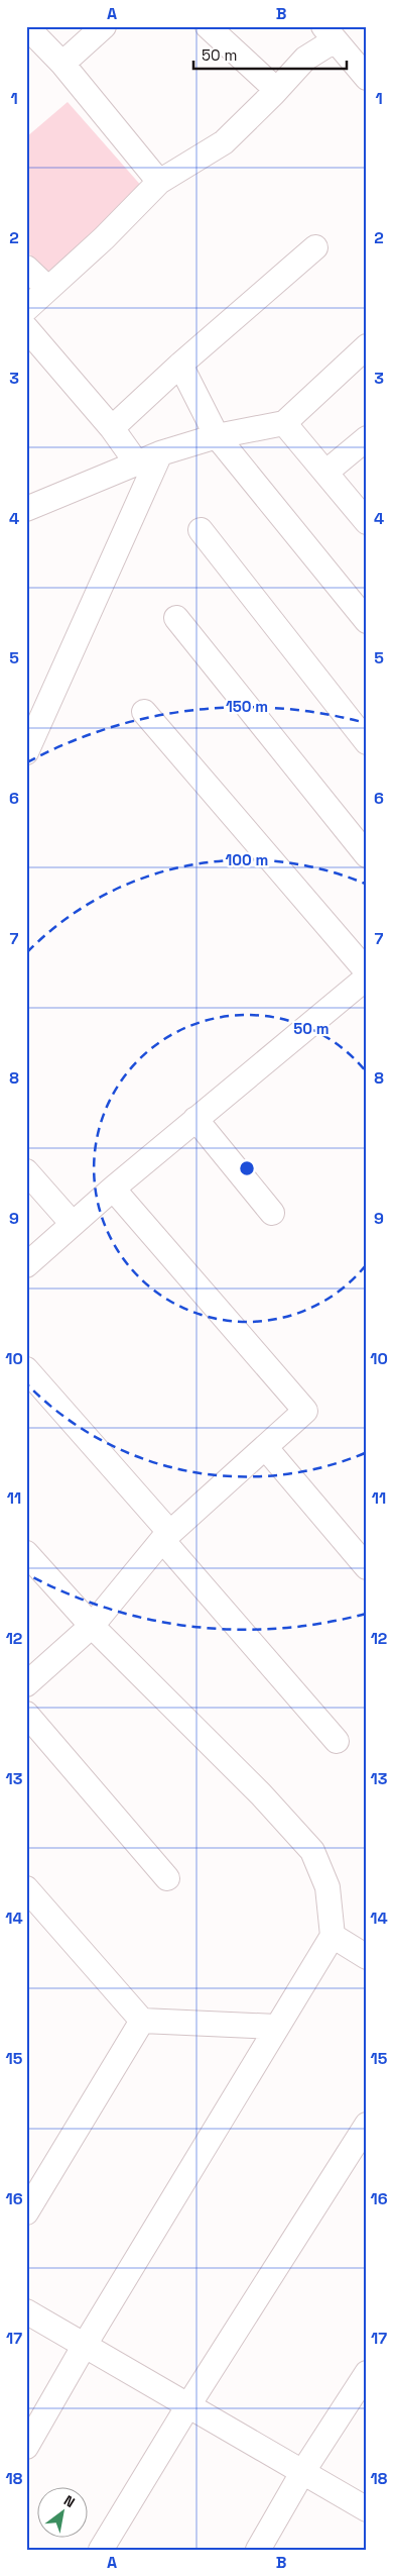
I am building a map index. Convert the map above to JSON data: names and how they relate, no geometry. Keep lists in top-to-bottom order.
{
  "scale_bar": "50 m",
  "north": "top right",
  "grid": {
    "columns": ["A", "B"],
    "rows": [
      "1",
      "2",
      "3",
      "4",
      "5",
      "6",
      "7",
      "8",
      "9",
      "10",
      "11",
      "12",
      "13",
      "14",
      "15",
      "16",
      "17",
      "18"
    ]
  },
  "rings": ["150 m", "100 m", "50 m"]
}
